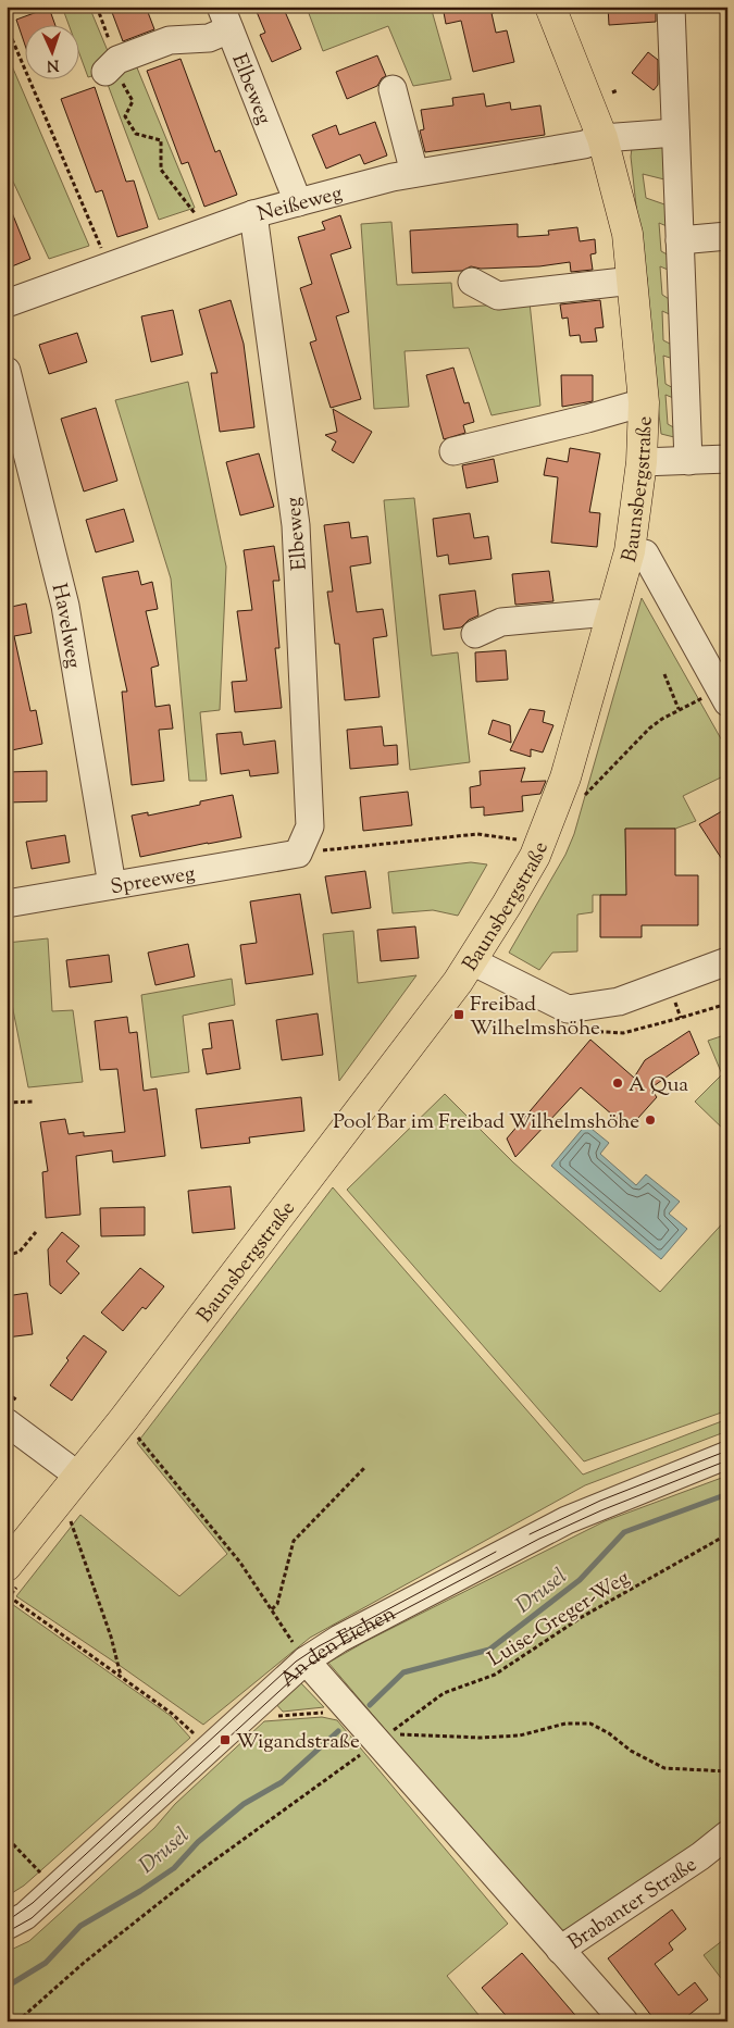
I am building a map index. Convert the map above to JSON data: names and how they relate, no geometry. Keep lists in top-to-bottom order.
{
  "streets": {
    "main road": ["Baunsbergstraße"],
    "street": [
      "Elbeweg",
      "Neißeweg",
      "Havelweg",
      "Spreeweg",
      "An den Eichen",
      "Brabanter Straße"
    ],
    "path": ["Luise-Greger-Weg"]
  },
  "crossings": [
    ["Elbeweg", "Neißeweg"],
    ["Elbeweg", "Spreeweg"],
    ["Neißeweg", "Baunsbergstraße"],
    ["Havelweg", "Spreeweg"]
  ],
  "water": ["Drusel"],
  "places": {
    "transit": ["Freibad Wilhelmshöhe", "Wigandstraße"],
    "other": ["A Qua", "Pool Bar im Freibad Wilhelmshöhe"]
  },
  "north": "bottom"
}
